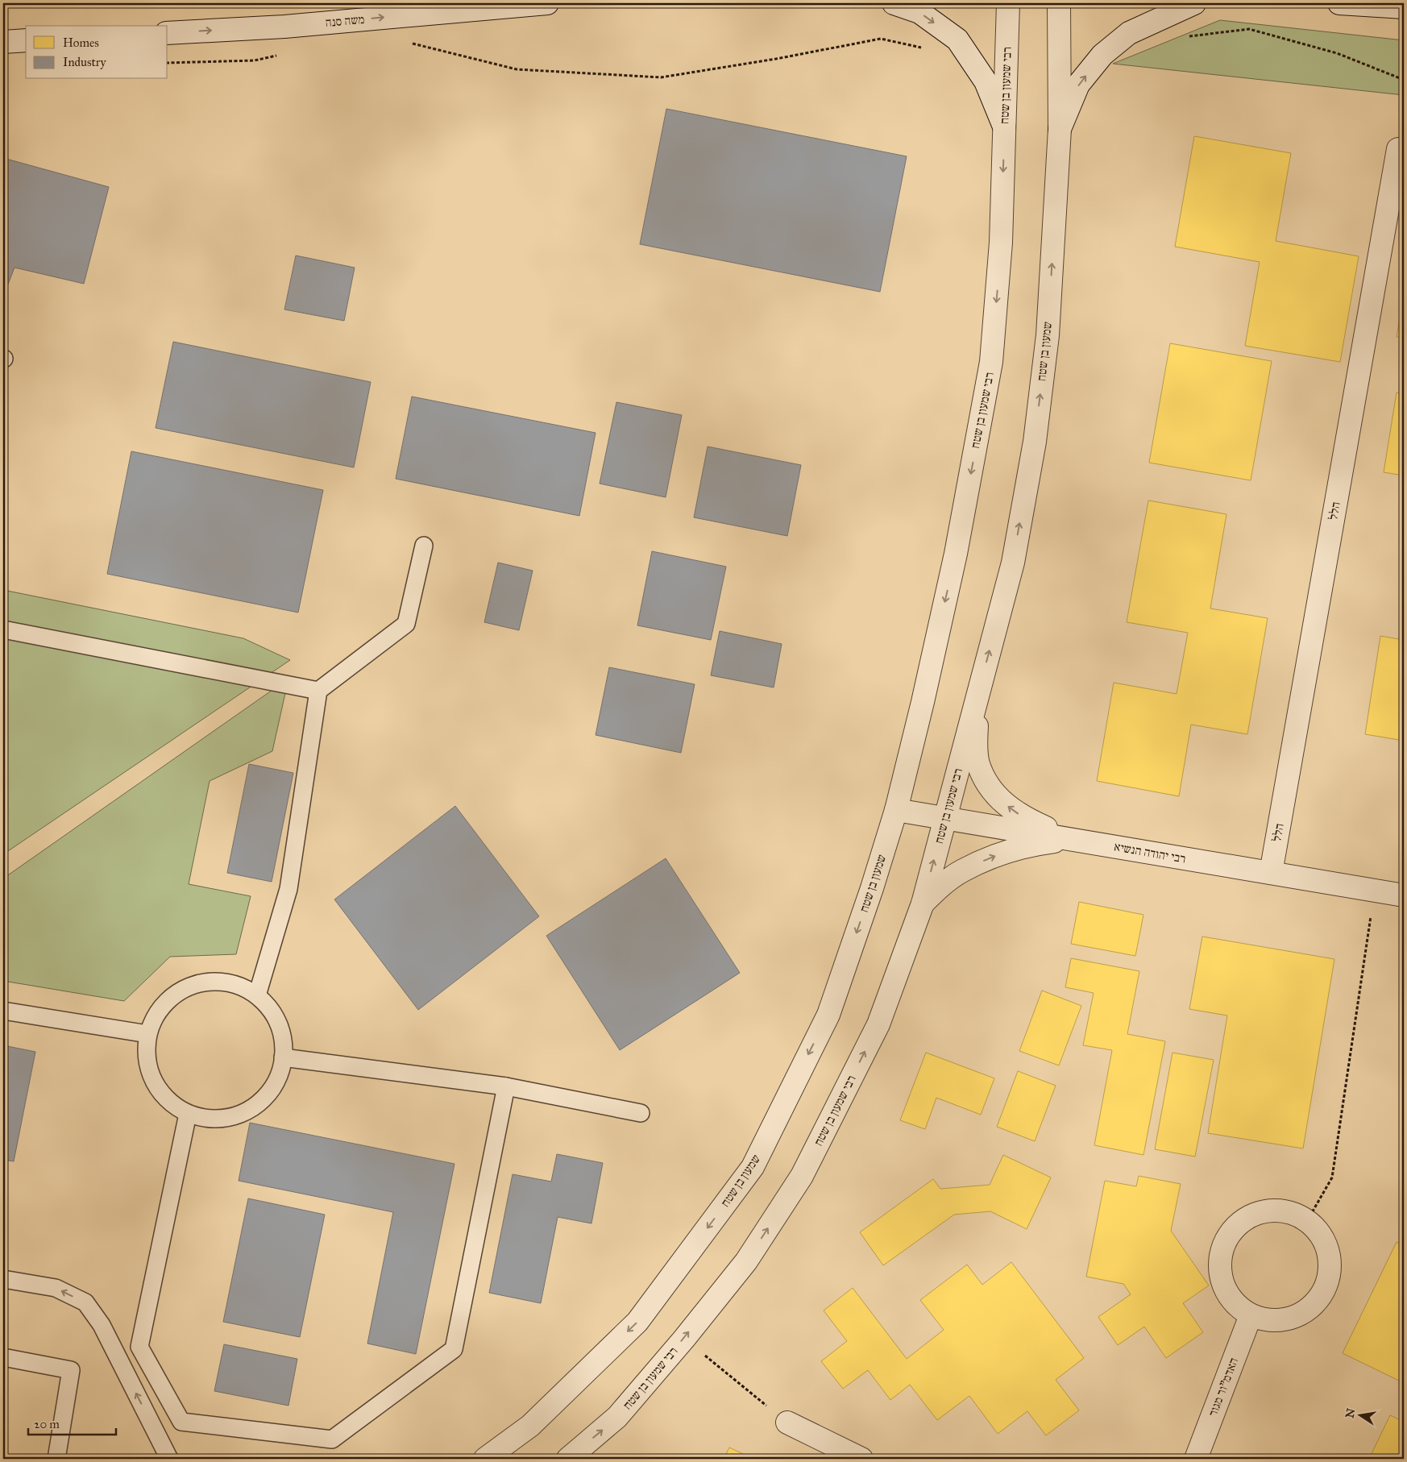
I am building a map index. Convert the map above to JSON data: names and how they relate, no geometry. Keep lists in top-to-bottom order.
{
  "streets": {
    "street": [
      "משה סנה",
      "רבי שמעון בן שטח",
      "שמעון בן שטח",
      "הלל",
      "רבי יהודה הנשיא",
      "האדמ\"ור מגור"
    ]
  },
  "crossings": [
    ["רבי שמעון בן שטח", "שמעון בן שטח"],
    ["רבי שמעון בן שטח", "רבי יהודה הנשיא"],
    ["שמעון בן שטח", "רבי יהודה הנשיא"],
    ["הלל", "רבי יהודה הנשיא"]
  ],
  "one_way": ["משה סנה"],
  "legend": ["Homes", "Industry"],
  "scale_bar": "20 m",
  "north": "left"
}
